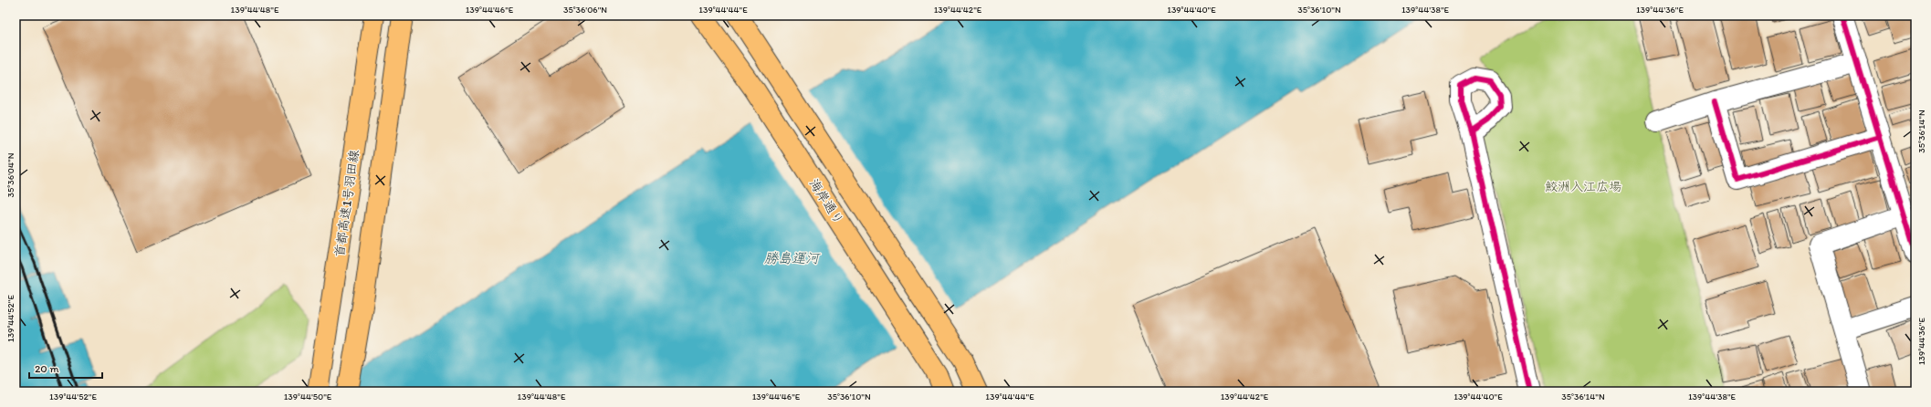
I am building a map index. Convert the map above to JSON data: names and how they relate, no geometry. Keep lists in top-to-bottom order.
{
  "streets": {
    "main road": ["海岸通り", "首都高速1号羽田線"]
  },
  "water": ["勝島運河"],
  "parks": ["鮫洲入江広場"],
  "scale_bar": "20 m",
  "coordinates": [
    "139°44'48\"E",
    "139°44'46\"E",
    "35°36'06\"N",
    "139°44'44\"E",
    "139°44'42\"E",
    "139°44'40\"E",
    "35°36'10\"N",
    "139°44'38\"E",
    "139°44'36\"E",
    "35°36'14\"N",
    "35°36'04\"N",
    "139°44'52\"E",
    "139°44'50\"E"
  ]
}
